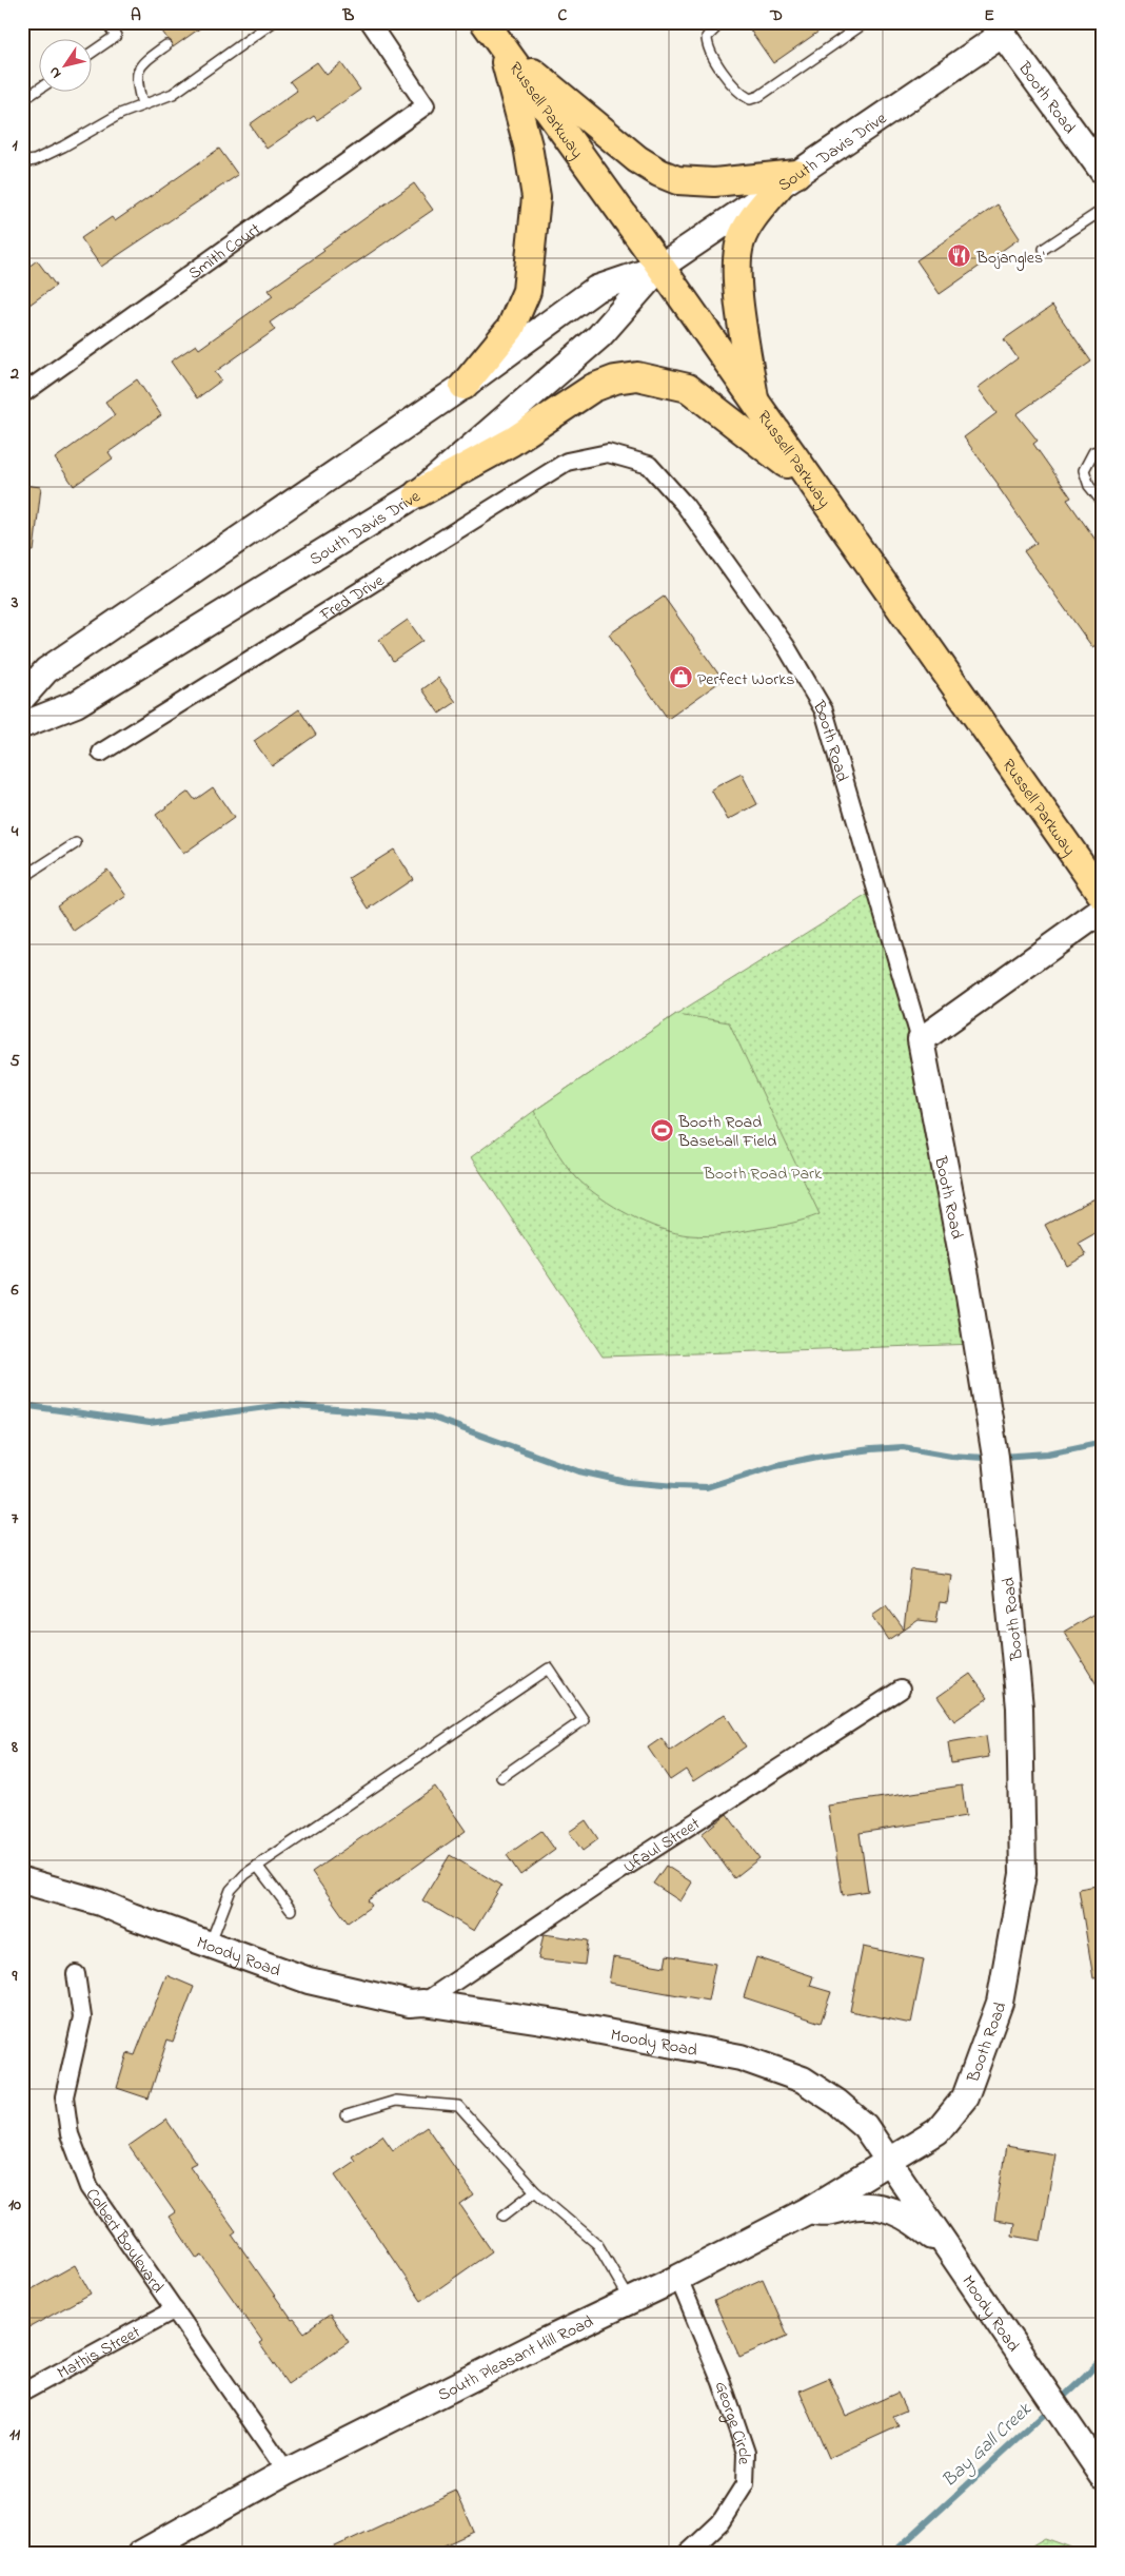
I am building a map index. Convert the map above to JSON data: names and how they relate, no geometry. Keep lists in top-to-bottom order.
{
  "streets": {
    "main road": ["Russell Parkway"],
    "street": [
      "Booth Road",
      "South Davis Drive",
      "Smith Court",
      "Fred Drive",
      "Ufaul Street",
      "Moody Road",
      "Colbert Boulevard",
      "Mathis Street",
      "South Pleasant Hill Road",
      "George Circle"
    ]
  },
  "crossings": [
    ["Booth Road", "South Davis Drive"],
    ["Booth Road", "Fred Drive"],
    ["Booth Road", "Moody Road"],
    ["Booth Road", "South Pleasant Hill Road"],
    ["Russell Parkway", "South Davis Drive"],
    ["Ufaul Street", "Moody Road"],
    ["Moody Road", "South Pleasant Hill Road"],
    ["Colbert Boulevard", "Mathis Street"],
    ["Colbert Boulevard", "South Pleasant Hill Road"],
    ["South Pleasant Hill Road", "George Circle"]
  ],
  "water": ["Bay Gall Creek"],
  "parks": ["Booth Road Park"],
  "places": {
    "restaurant": ["Bojangles'"],
    "shop": ["Perfect Works"],
    "sports": ["Booth Road Baseball Field"]
  },
  "north": "bottom left",
  "grid": {
    "columns": [
      "A",
      "B",
      "C",
      "D",
      "E"
    ],
    "rows": [
      "1",
      "2",
      "3",
      "4",
      "5",
      "6",
      "7",
      "8",
      "9",
      "10",
      "11"
    ]
  }
}
